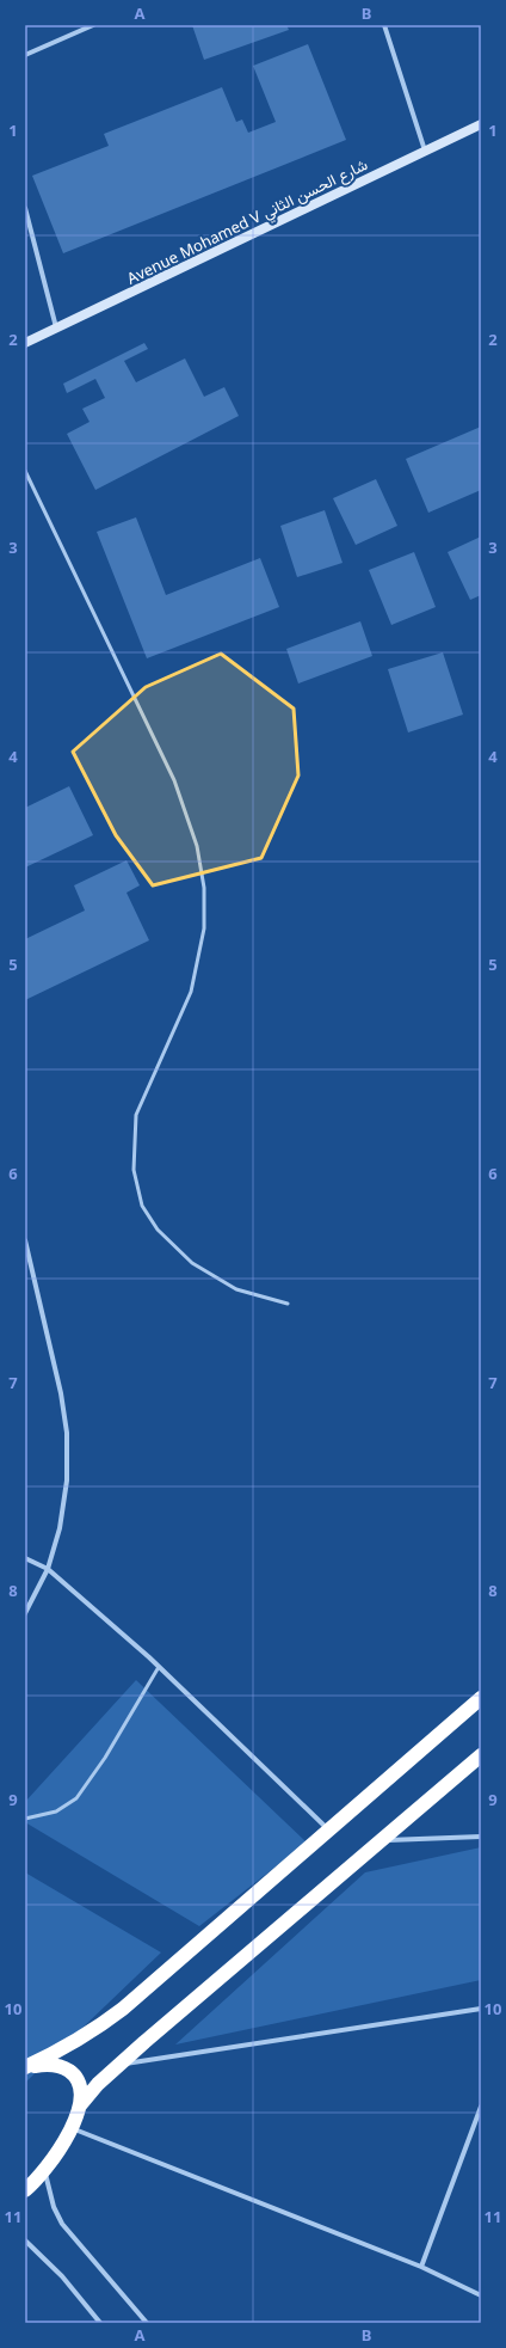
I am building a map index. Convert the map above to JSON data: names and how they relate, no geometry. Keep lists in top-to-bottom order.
{
  "streets": {
    "street": ["Avenue Mohamed V شارع الحسن الثاني"]
  },
  "grid": {
    "columns": ["A", "B"],
    "rows": [
      "1",
      "2",
      "3",
      "4",
      "5",
      "6",
      "7",
      "8",
      "9",
      "10",
      "11"
    ]
  }
}
